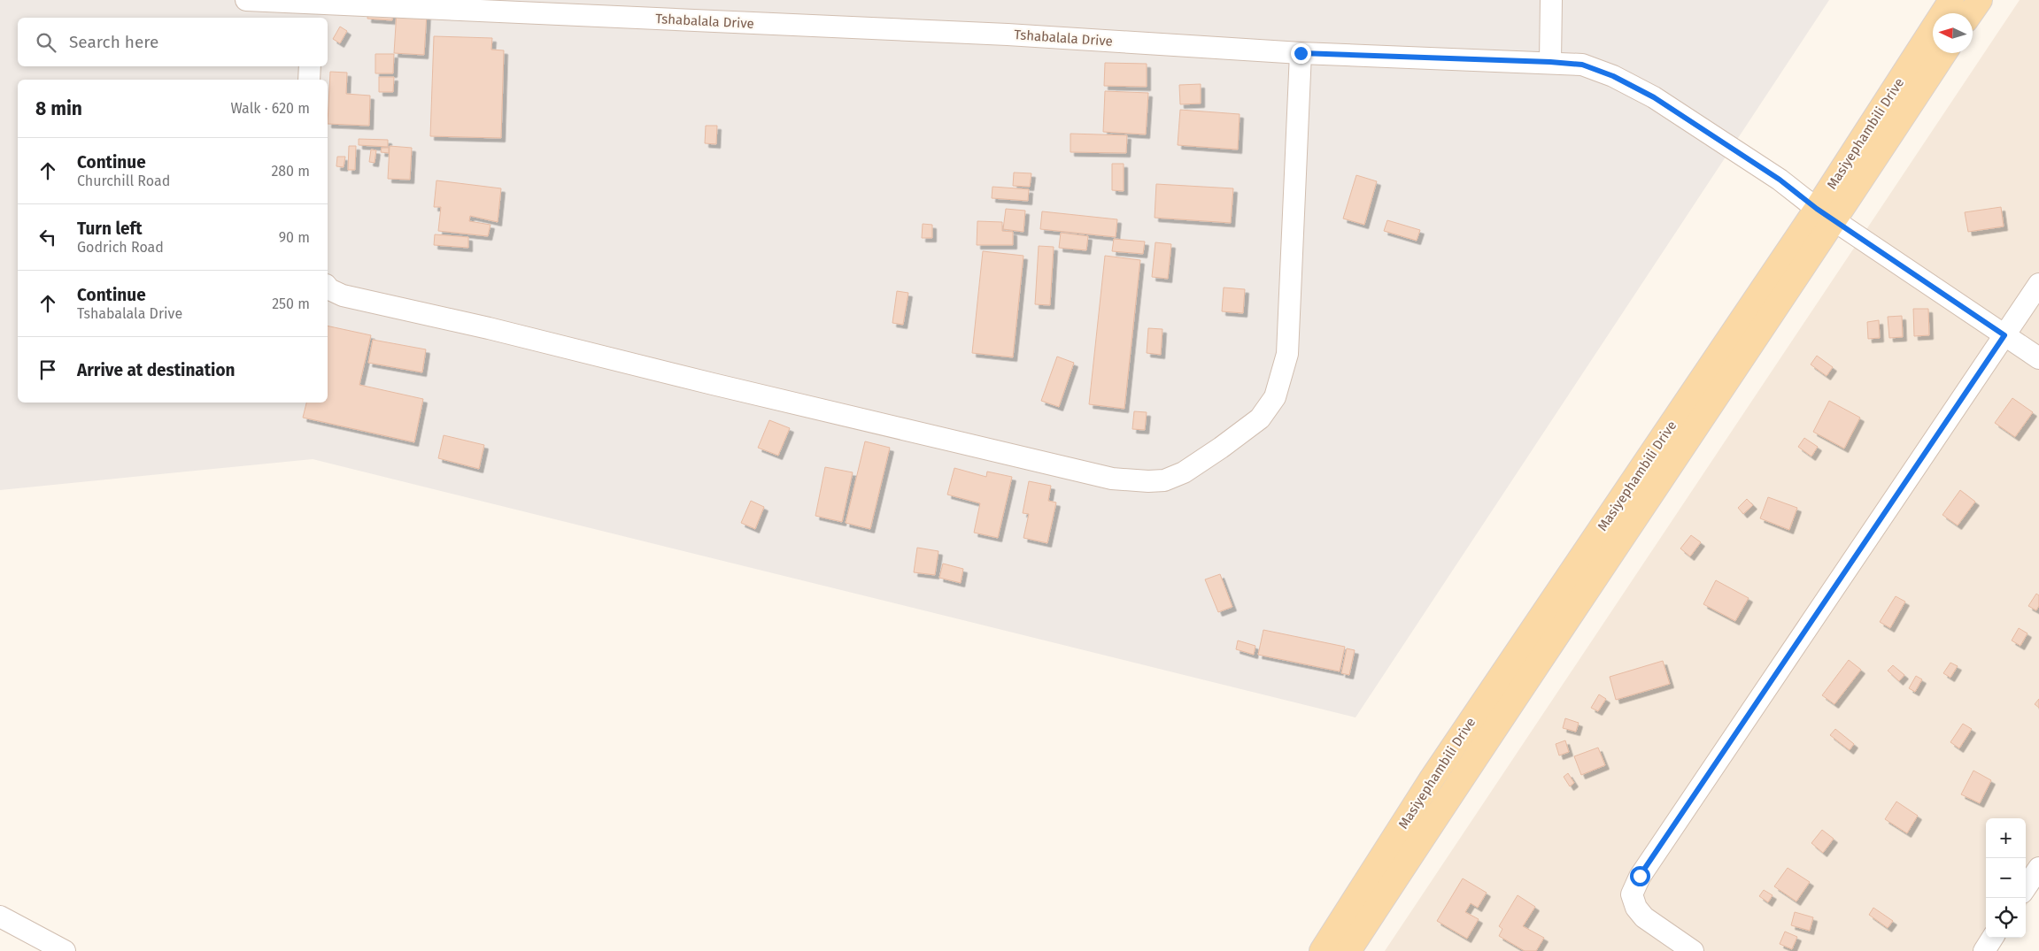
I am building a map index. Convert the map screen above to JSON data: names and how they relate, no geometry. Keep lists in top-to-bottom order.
{
  "streets": {
    "main road": ["Masiyephambili Drive"],
    "street": ["Tshabalala Drive"]
  },
  "crossings": [
    ["Tshabalala Drive", "Masiyephambili Drive"]
  ],
  "north": "left",
  "page": {
    "search": "Search here",
    "heading": ["8 min", "Walk · 620 m"],
    "list": [
      ["Continue", "Churchill Road", "280 m"],
      ["Turn left", "Godrich Road", "90 m"],
      ["Continue", "Tshabalala Drive", "250 m"],
      "Arrive at destination"
    ],
    "map_buttons": ["+", "−"]
  }
}
